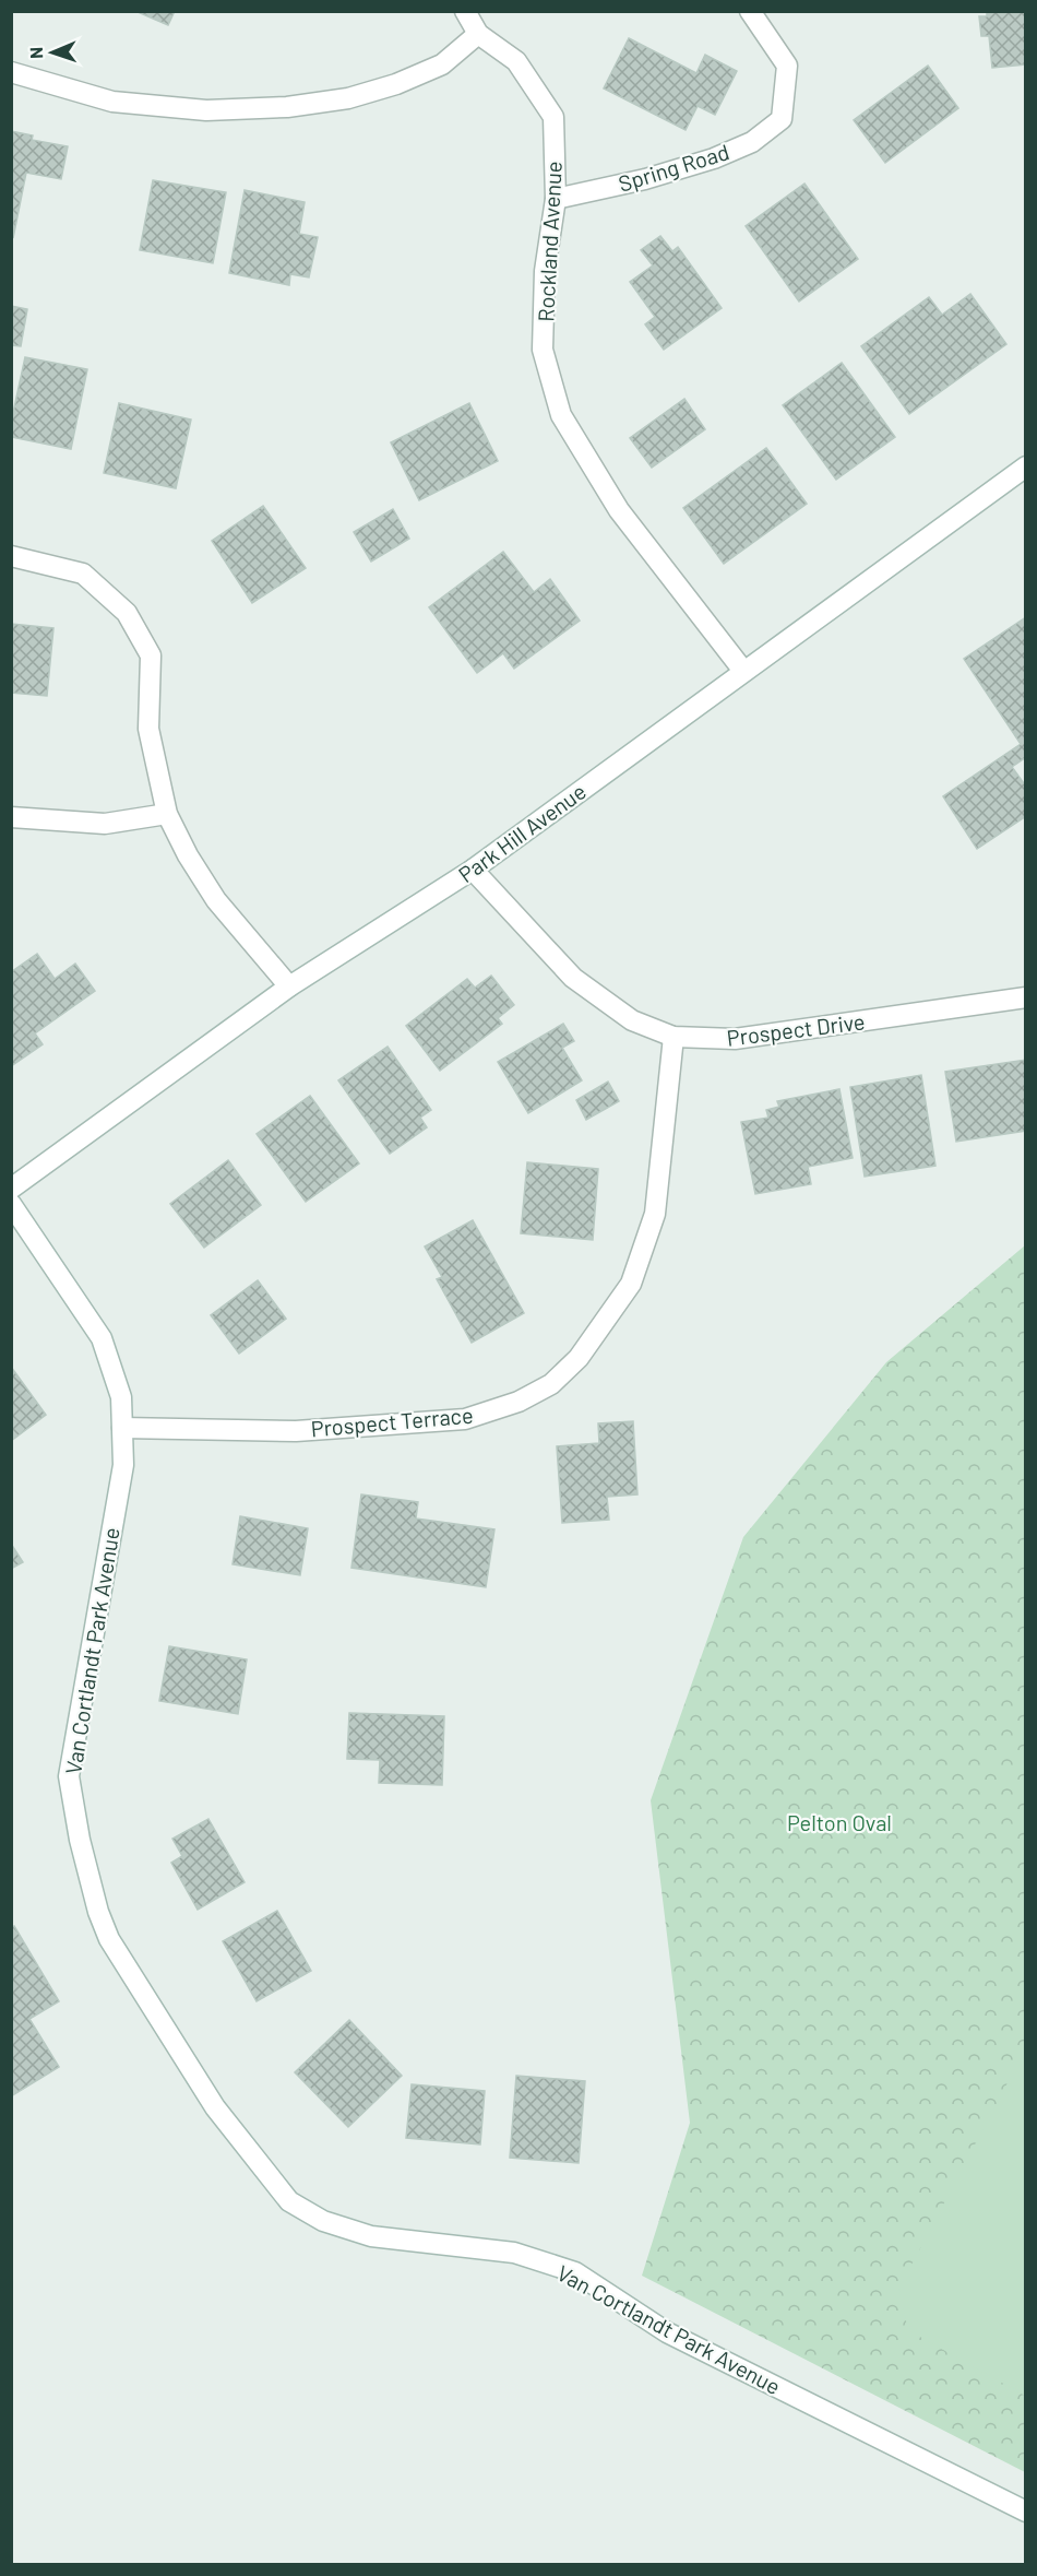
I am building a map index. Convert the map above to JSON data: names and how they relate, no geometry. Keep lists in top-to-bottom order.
{
  "streets": {
    "street": [
      "Spring Road",
      "Rockland Avenue",
      "Park Hill Avenue",
      "Prospect Drive",
      "Prospect Terrace",
      "Van Cortlandt Park Avenue"
    ]
  },
  "crossings": [
    ["Spring Road", "Rockland Avenue"],
    ["Rockland Avenue", "Park Hill Avenue"],
    ["Park Hill Avenue", "Prospect Drive"],
    ["Prospect Drive", "Prospect Terrace"],
    ["Prospect Terrace", "Van Cortlandt Park Avenue"]
  ],
  "parks": ["Pelton Oval"],
  "north": "left"
}
